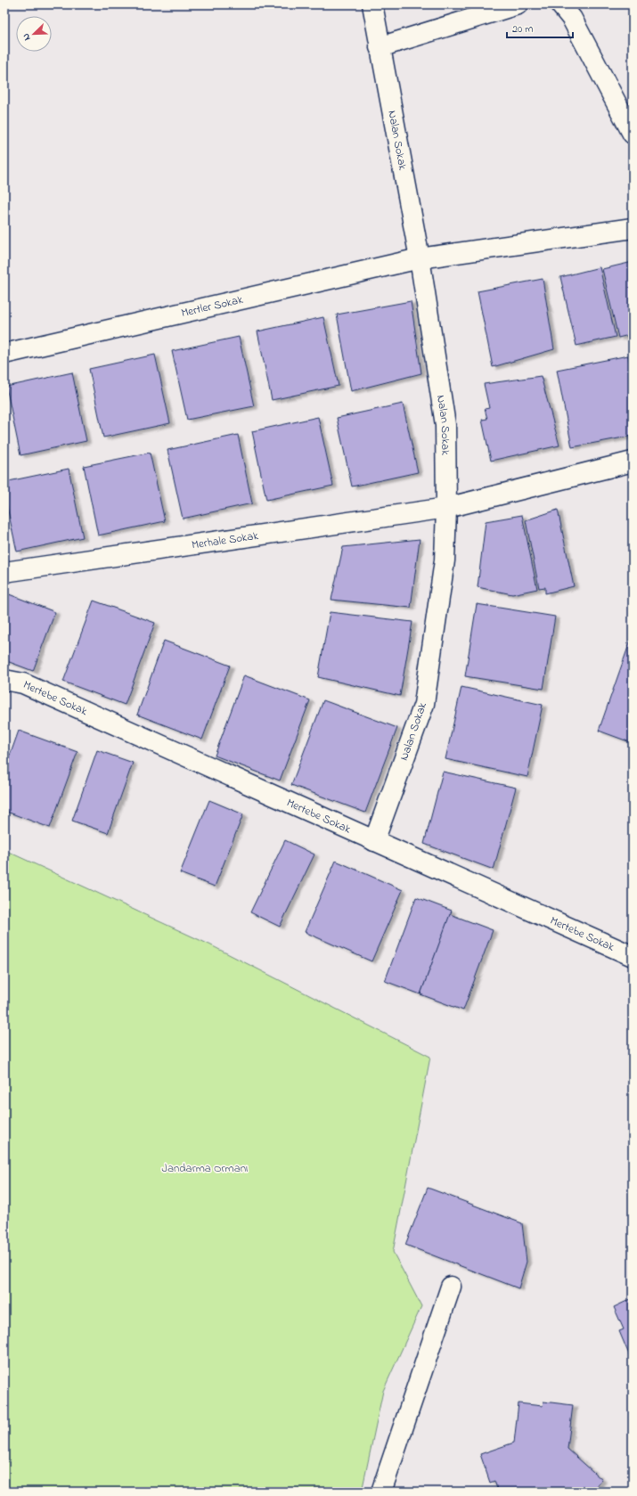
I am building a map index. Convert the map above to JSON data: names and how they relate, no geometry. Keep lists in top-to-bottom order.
{
  "streets": {
    "street": [
      "Nalan Sokak",
      "Mertler Sokak",
      "Merhale Sokak",
      "Mertebe Sokak"
    ]
  },
  "crossings": [
    ["Nalan Sokak", "Mertler Sokak"],
    ["Nalan Sokak", "Merhale Sokak"],
    ["Nalan Sokak", "Mertebe Sokak"]
  ],
  "parks": ["Jandarma Ormanı"],
  "scale_bar": "20 m",
  "north": "bottom left"
}
